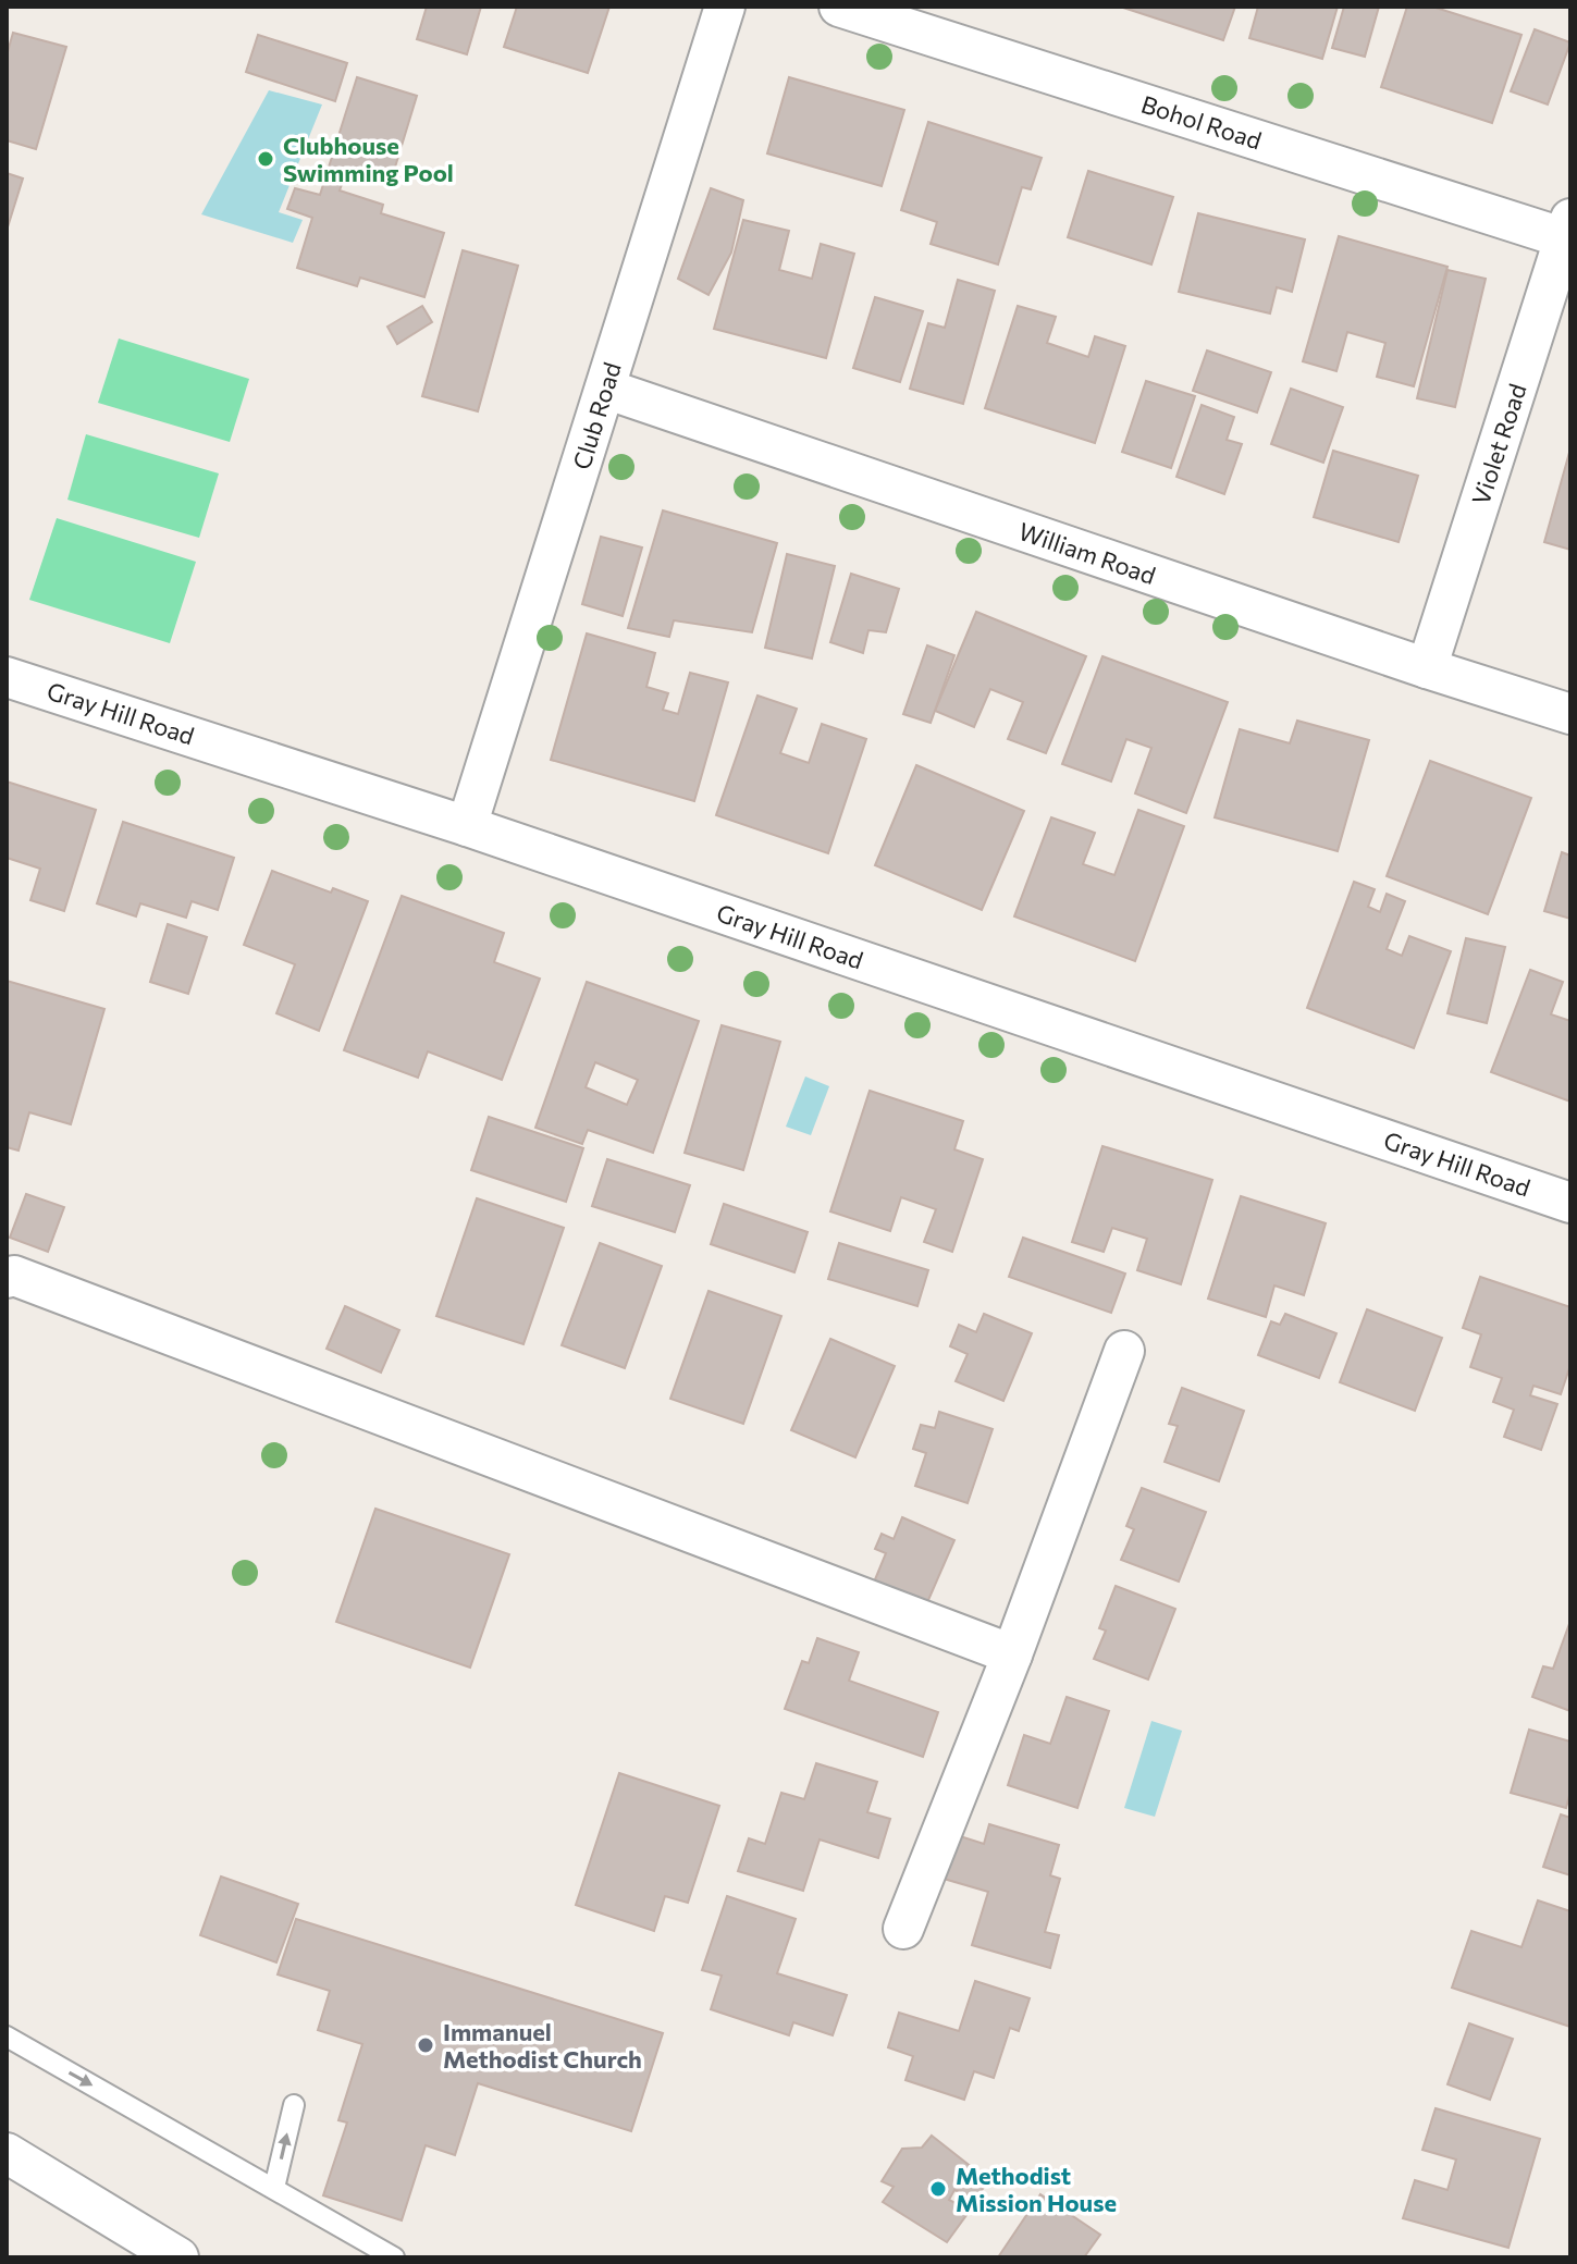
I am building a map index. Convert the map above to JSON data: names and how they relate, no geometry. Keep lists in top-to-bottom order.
{
  "streets": {
    "street": [
      "Bohol Road",
      "Club Road",
      "Violet Road",
      "William Road",
      "Gray Hill Road"
    ]
  },
  "crossings": [
    ["Bohol Road", "Violet Road"],
    ["Club Road", "William Road"],
    ["Club Road", "Gray Hill Road"],
    ["Violet Road", "William Road"]
  ],
  "places": ["Clubhouse Swimming Pool", "Immanuel Methodist Church", "Methodist Mission House"]
}
